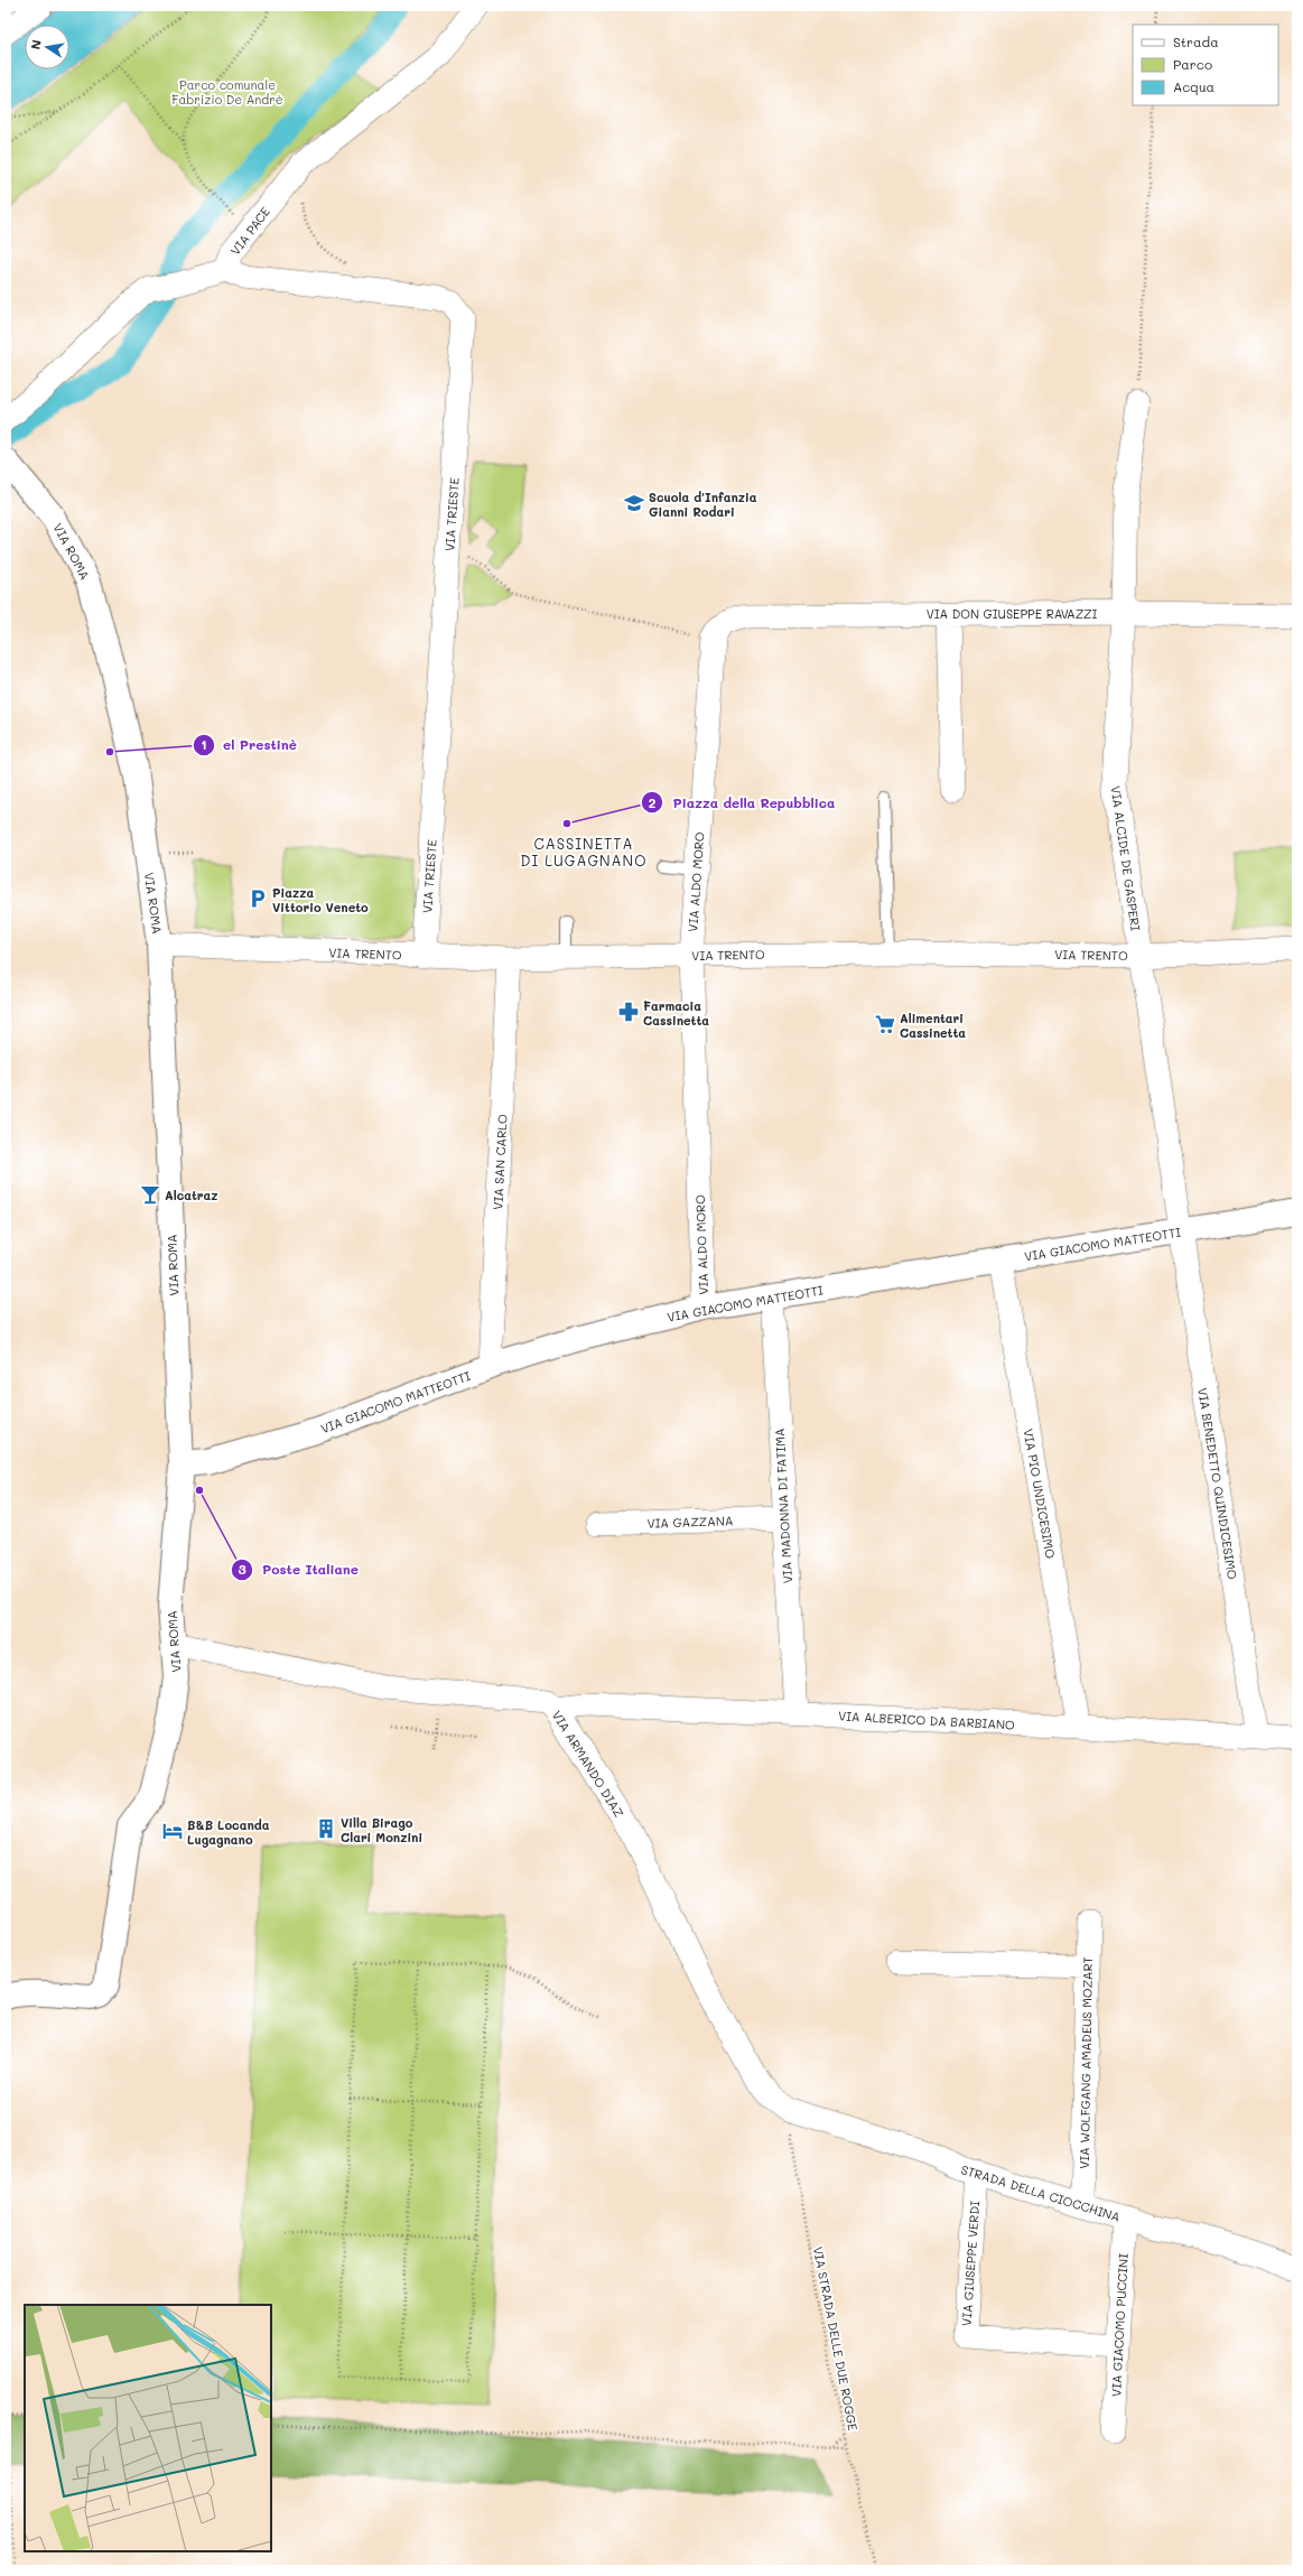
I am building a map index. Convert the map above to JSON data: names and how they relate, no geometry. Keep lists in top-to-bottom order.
{
  "streets": {
    "street": [
      "VIA PACE",
      "VIA TRIESTE",
      "VIA ROMA",
      "VIA DON GIUSEPPE RAVAZZI",
      "VIA ALCIDE DE GASPERI",
      "VIA ALDO MORO",
      "VIA TRENTO",
      "VIA SAN CARLO",
      "VIA GIACOMO MATTEOTTI",
      "VIA BENEDETTO QUINDICESIMO",
      "VIA PIO UNDICESIMO",
      "VIA MADONNA DI FATIMA",
      "VIA GAZZANA",
      "VIA ALBERICO DA BARBIANO",
      "VIA ARMANDO DIAZ",
      "VIA WOLFGANG AMADEUS MOZART",
      "STRADA DELLA CIOCCHINA",
      "VIA GIUSEPPE VERDI",
      "VIA GIACOMO PUCCINI"
    ],
    "path": ["VIA STRADA DELLE DUE ROGGE"]
  },
  "crossings": [
    ["VIA PACE", "VIA TRIESTE"],
    ["VIA TRIESTE", "VIA TRENTO"],
    ["VIA ROMA", "VIA TRENTO"],
    ["VIA ROMA", "VIA GIACOMO MATTEOTTI"],
    ["VIA ROMA", "VIA ARMANDO DIAZ"],
    ["VIA DON GIUSEPPE RAVAZZI", "VIA ALCIDE DE GASPERI"],
    ["VIA DON GIUSEPPE RAVAZZI", "VIA ALDO MORO"],
    ["VIA ALCIDE DE GASPERI", "VIA TRENTO"],
    ["VIA ALCIDE DE GASPERI", "VIA GIACOMO MATTEOTTI"],
    ["VIA ALCIDE DE GASPERI", "VIA BENEDETTO QUINDICESIMO"],
    ["VIA ALDO MORO", "VIA TRENTO"],
    ["VIA ALDO MORO", "VIA GIACOMO MATTEOTTI"],
    ["VIA TRENTO", "VIA SAN CARLO"],
    ["VIA SAN CARLO", "VIA GIACOMO MATTEOTTI"],
    ["VIA GIACOMO MATTEOTTI", "VIA BENEDETTO QUINDICESIMO"],
    ["VIA GIACOMO MATTEOTTI", "VIA PIO UNDICESIMO"],
    ["VIA GIACOMO MATTEOTTI", "VIA MADONNA DI FATIMA"],
    ["VIA BENEDETTO QUINDICESIMO", "VIA ALBERICO DA BARBIANO"],
    ["VIA PIO UNDICESIMO", "VIA ALBERICO DA BARBIANO"],
    ["VIA MADONNA DI FATIMA", "VIA GAZZANA"],
    ["VIA MADONNA DI FATIMA", "VIA ALBERICO DA BARBIANO"],
    ["VIA ALBERICO DA BARBIANO", "VIA ARMANDO DIAZ"],
    ["VIA ARMANDO DIAZ", "STRADA DELLA CIOCCHINA"],
    ["VIA ARMANDO DIAZ", "VIA STRADA DELLE DUE ROGGE"],
    ["VIA WOLFGANG AMADEUS MOZART", "STRADA DELLA CIOCCHINA"],
    ["STRADA DELLA CIOCCHINA", "VIA GIUSEPPE VERDI"],
    ["STRADA DELLA CIOCCHINA", "VIA GIACOMO PUCCINI"],
    ["STRADA DELLA CIOCCHINA", "VIA STRADA DELLE DUE ROGGE"],
    ["VIA GIUSEPPE VERDI", "VIA GIACOMO PUCCINI"]
  ],
  "districts": ["CASSINETTA DI LUGAGNANO"],
  "parks": ["Parco comunale Fabrizio De Andrè"],
  "places": {
    "school or university": ["Scuola d'Infanzia Gianni Rodari"],
    "other": ["el Prestinè", "Piazza della Repubblica", "Poste Italiane"],
    "parking": ["Piazza Vittorio Veneto"],
    "pharmacy": ["Farmacia Cassinetta"],
    "supermarket": ["Alimentari Cassinetta"],
    "bar": ["Alcatraz"],
    "building": ["Villa Birago Clari Monzini"],
    "hotel": ["B&B Locanda Lugagnano"]
  },
  "legend": ["Strada", "Parco", "Acqua"],
  "north": "left"
}
